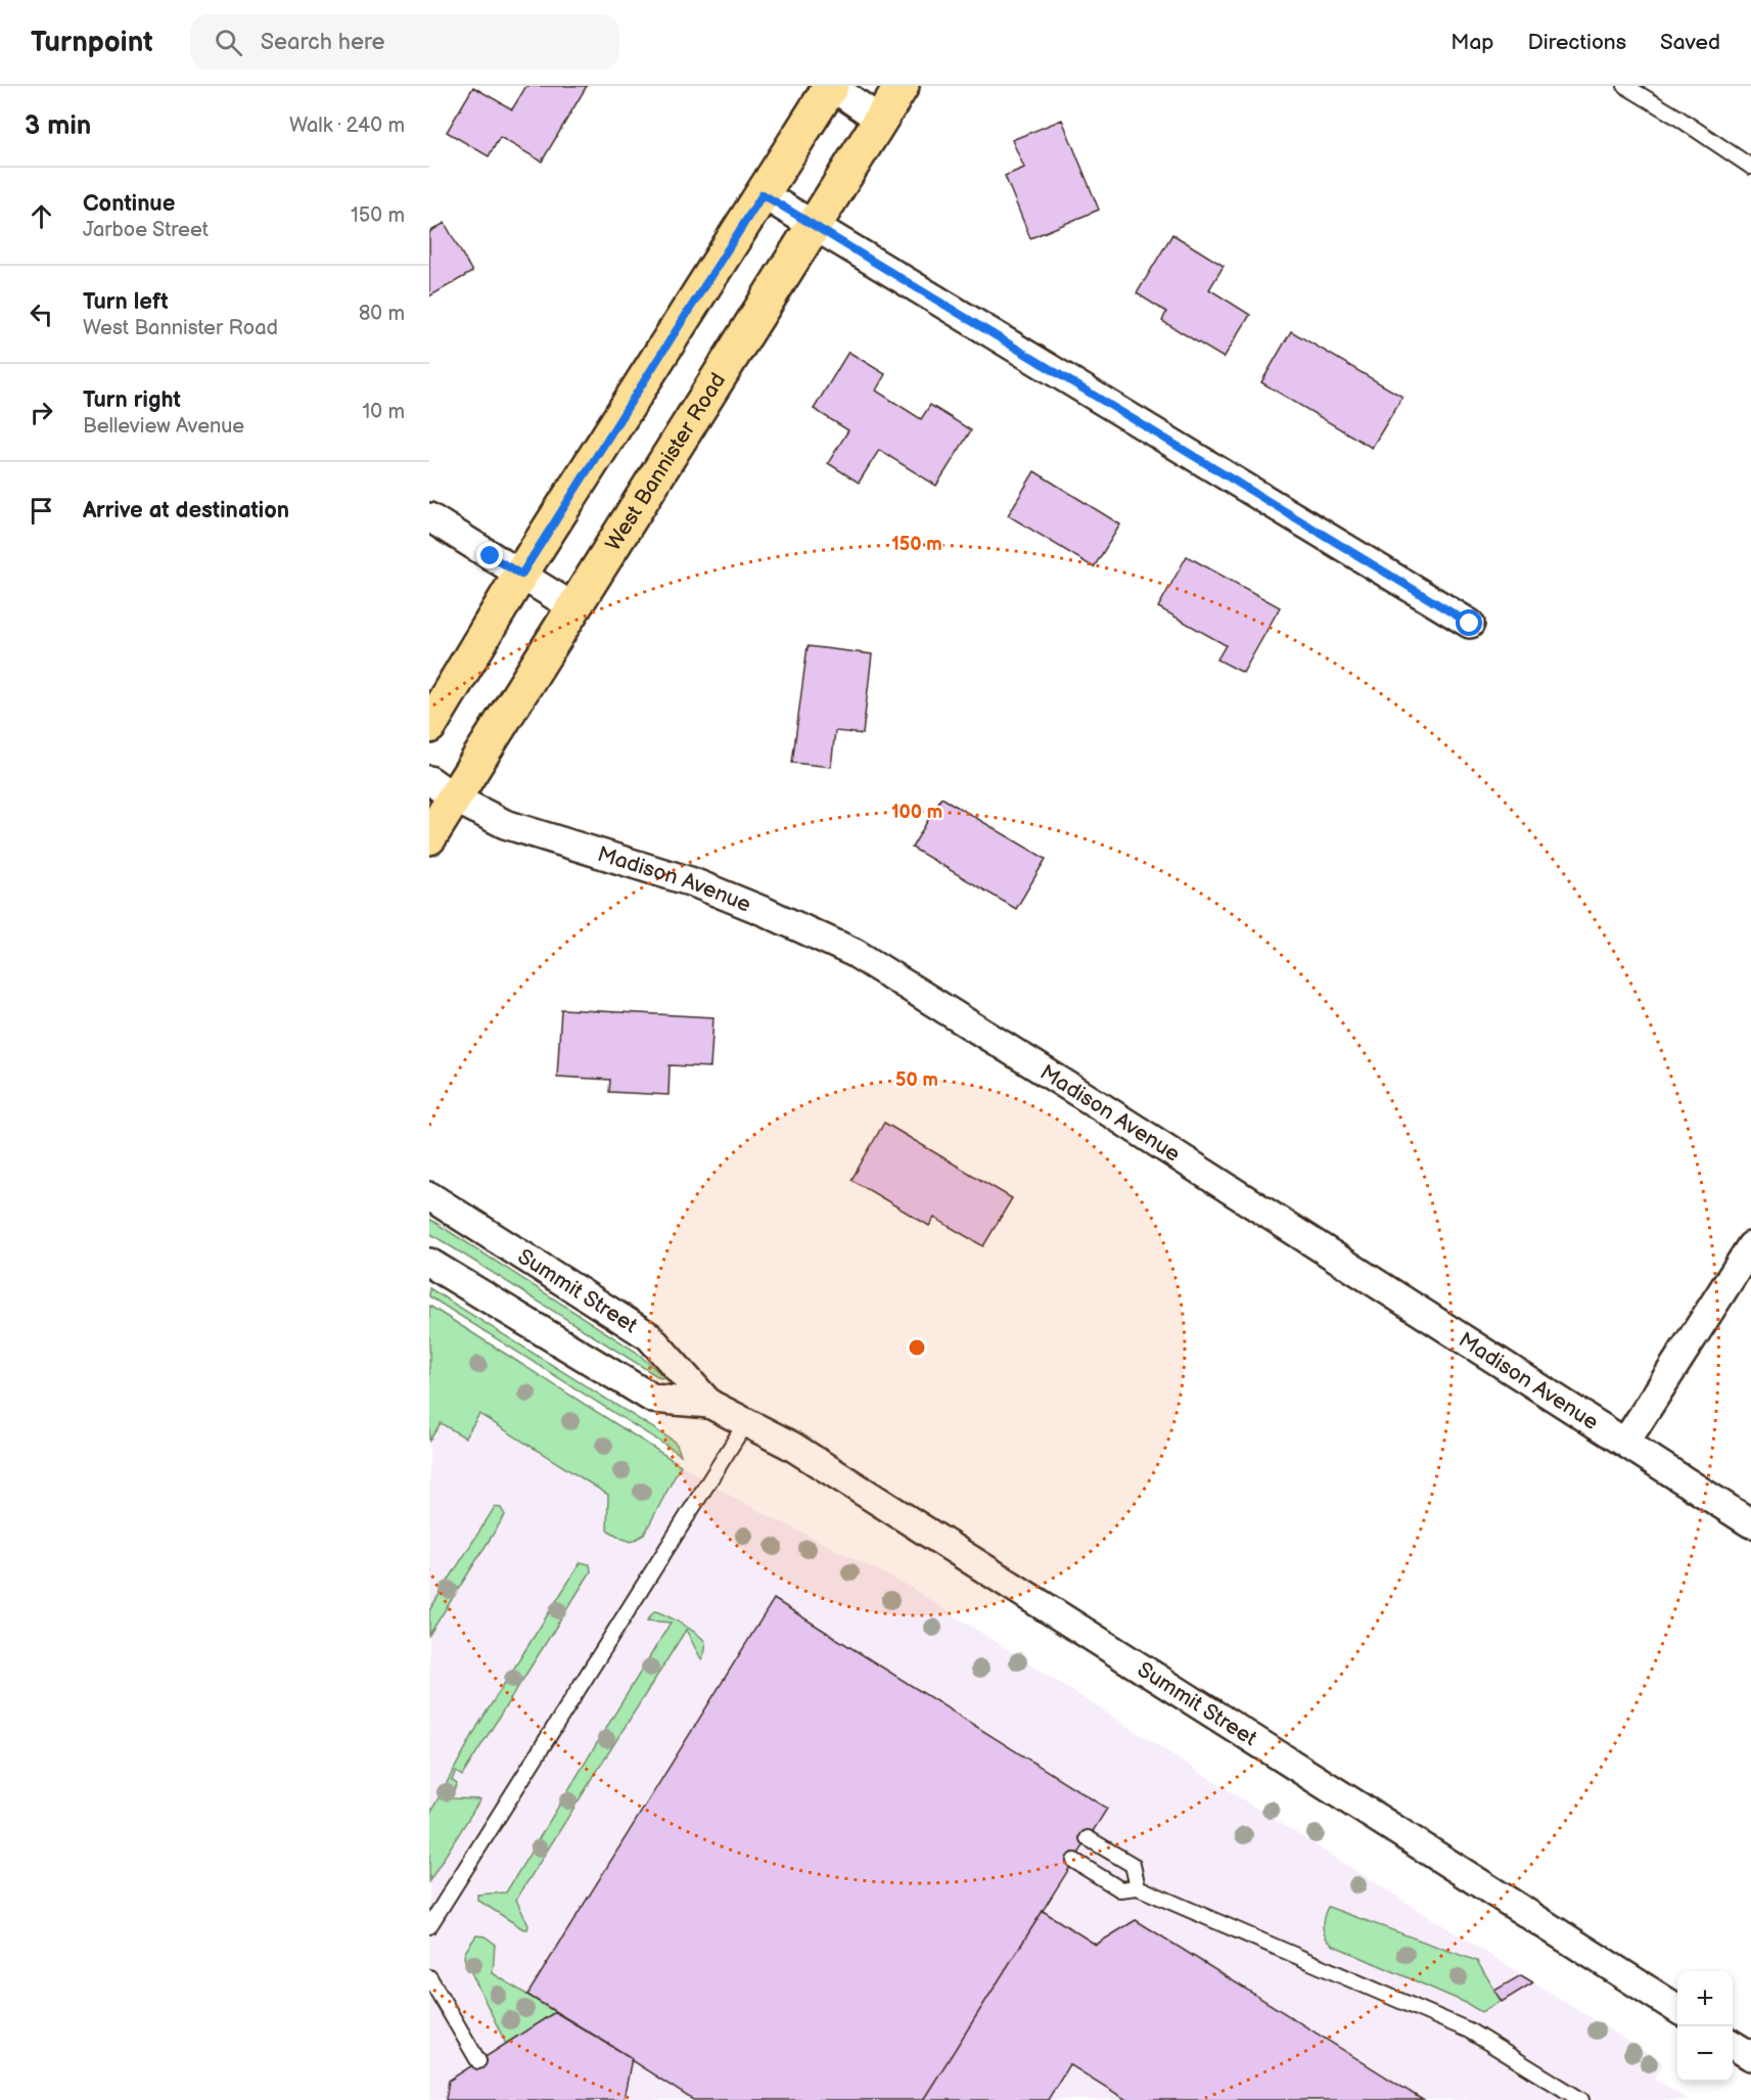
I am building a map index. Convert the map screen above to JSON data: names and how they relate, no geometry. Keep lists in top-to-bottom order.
{
  "streets": {
    "main road": ["West Bannister Road"],
    "street": ["Madison Avenue", "Summit Street"]
  },
  "crossings": [
    ["West Bannister Road", "Madison Avenue"]
  ],
  "page": {
    "header": "Turnpoint",
    "search": "Search here",
    "nav": ["Map", "Directions", "Saved"],
    "heading": ["3 min", "Walk · 240 m"],
    "list": [
      ["Continue", "Jarboe Street", "150 m"],
      ["Turn left", "West Bannister Road", "80 m"],
      ["Turn right", "Belleview Avenue", "10 m"],
      "Arrive at destination"
    ],
    "map_buttons": ["+", "−"]
  },
  "rings": ["150 m", "100 m", "50 m"]
}
